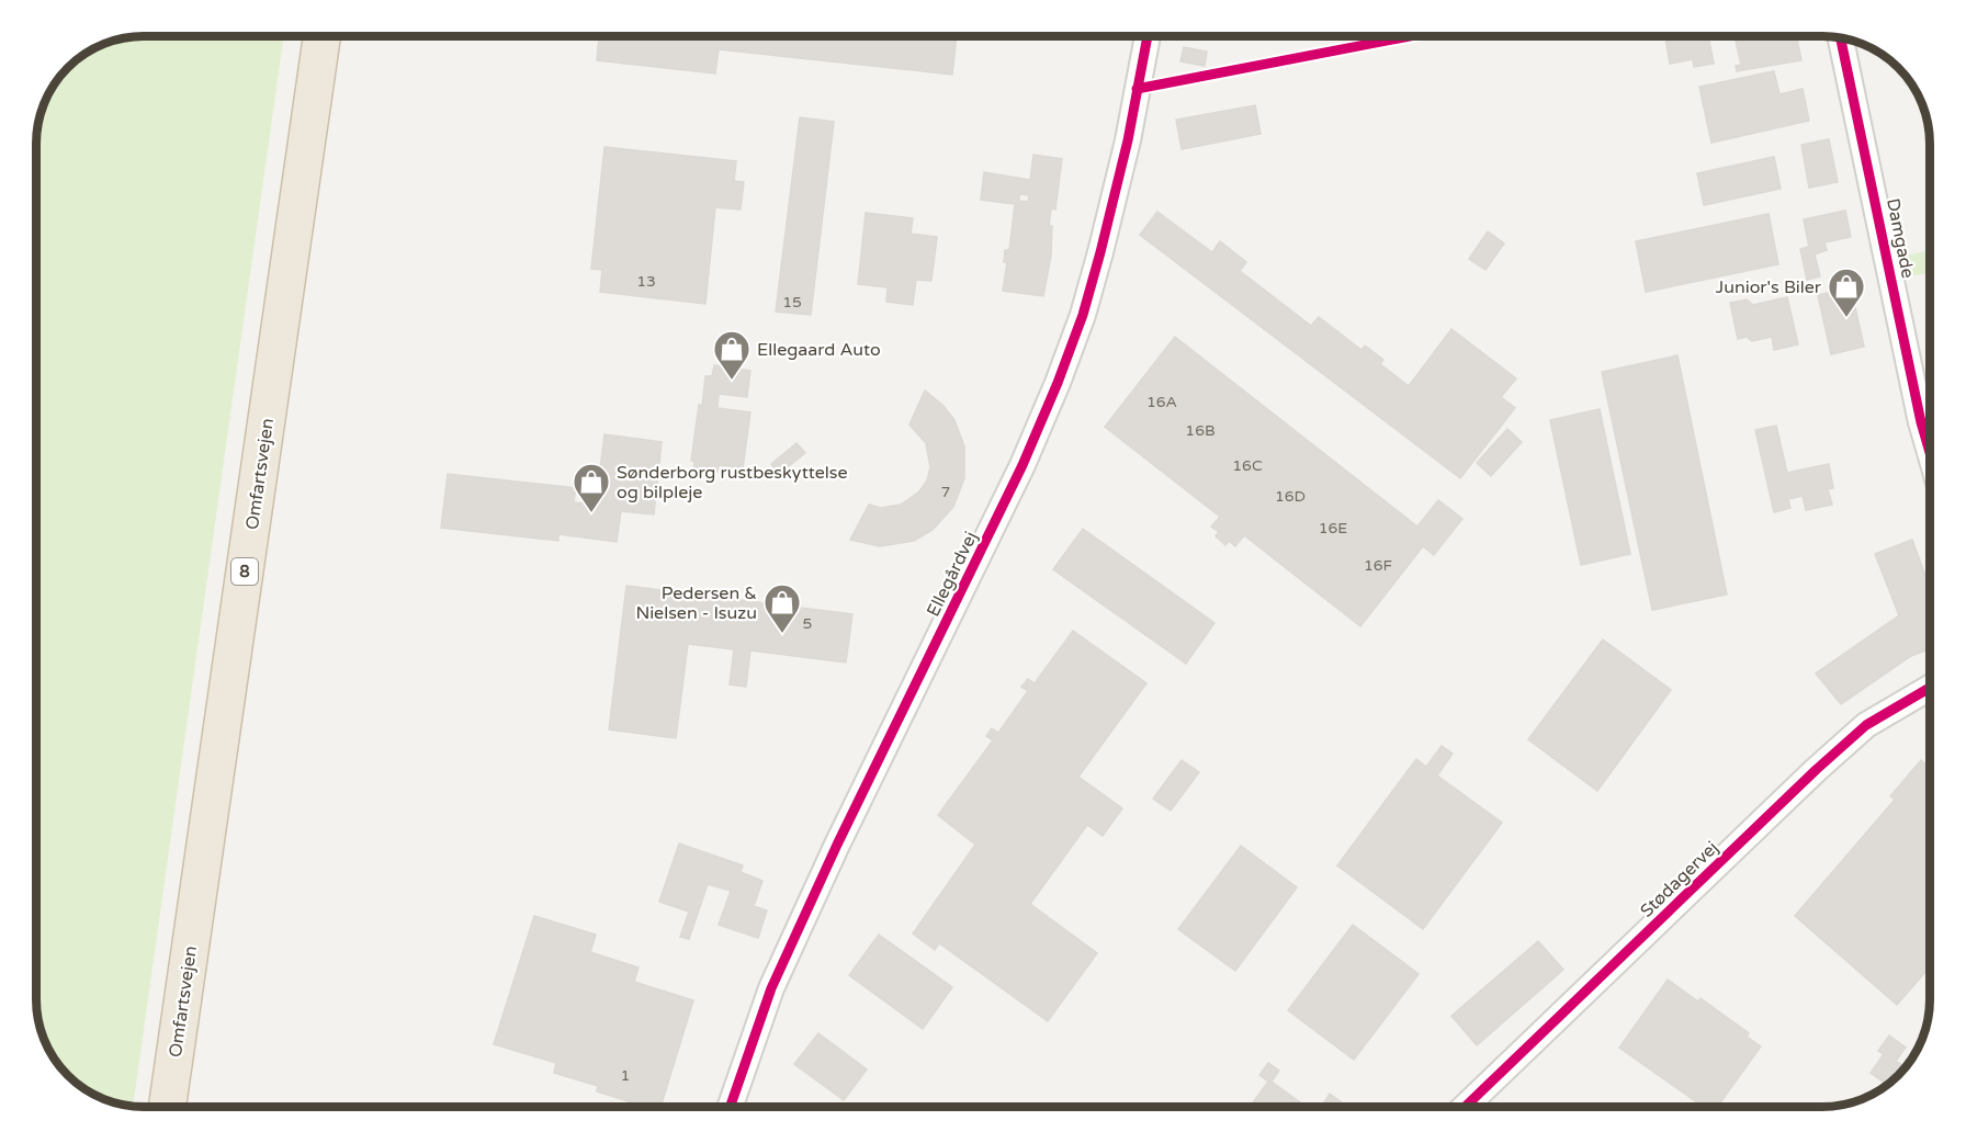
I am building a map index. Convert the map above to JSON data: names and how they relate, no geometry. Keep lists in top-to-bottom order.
{
  "streets": {
    "highway": ["Omfartsvejen", "8"],
    "street": ["Damgade", "Ellegårdvej", "Stødagervej"]
  },
  "places": {
    "shop": [
      "Junior's Biler",
      "Ellegaard Auto",
      "Sønderborg rustbeskyttelse og bilpleje",
      "Pedersen & Nielsen - Isuzu"
    ]
  },
  "house_numbers": [
    "13",
    "15",
    "16A",
    "16B",
    "16C",
    "7",
    "16D",
    "16E",
    "16F",
    "5",
    "1"
  ]
}
